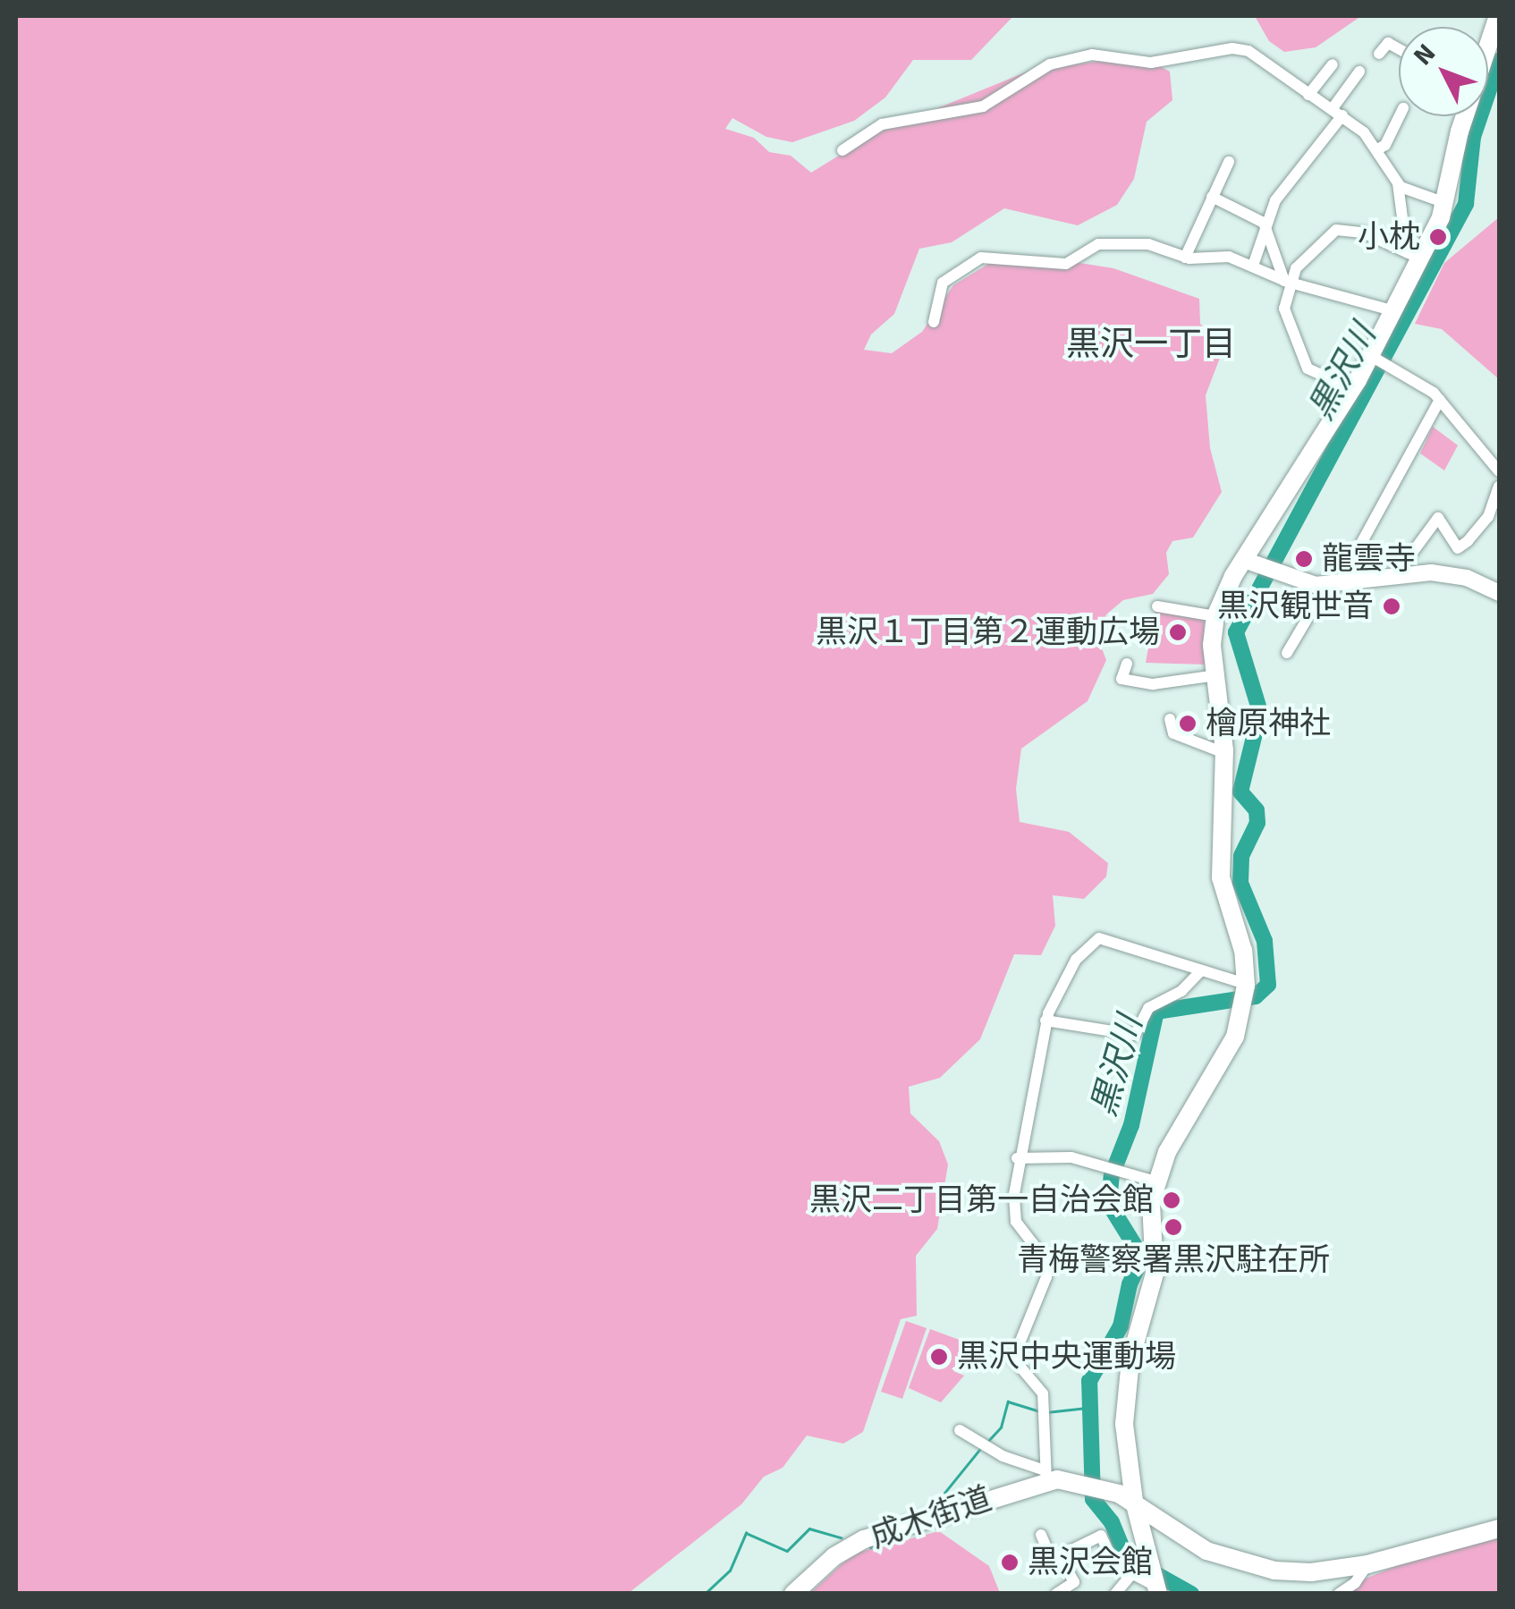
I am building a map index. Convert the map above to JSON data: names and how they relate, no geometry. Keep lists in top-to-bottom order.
{
  "streets": {
    "main road": ["成木街道"]
  },
  "districts": ["黒沢一丁目"],
  "water": ["黒沢川"],
  "places": [
    "小枕",
    "龍雲寺",
    "黒沢観世音",
    "黒沢１丁目第２運動広場",
    "檜原神社",
    "黒沢二丁目第一自治会館",
    "青梅警察署黒沢駐在所",
    "黒沢中央運動場",
    "黒沢会館"
  ],
  "north": "top left"
}
